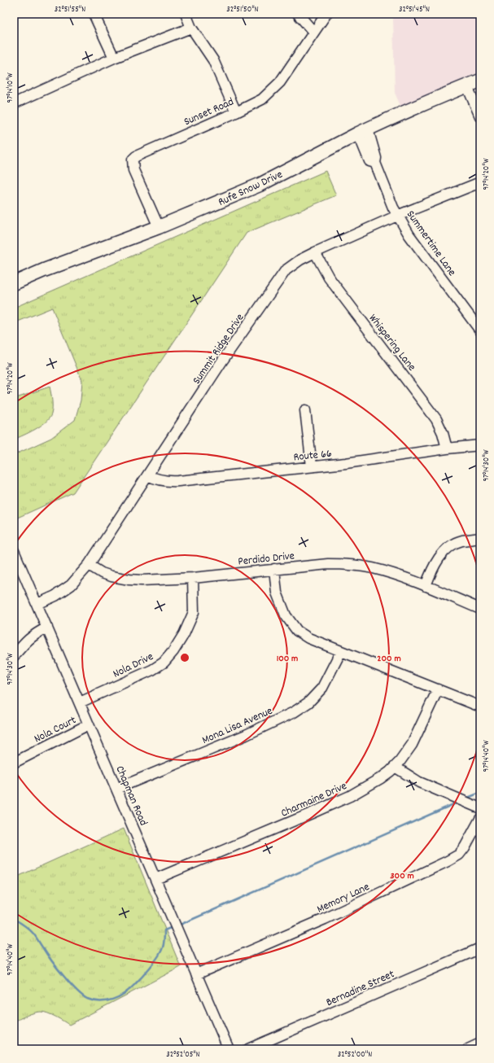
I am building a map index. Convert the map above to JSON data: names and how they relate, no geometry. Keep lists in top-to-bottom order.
{
  "streets": {
    "main road": ["Rufe Snow Drive"],
    "street": [
      "Sunset Road",
      "Summertime Lane",
      "Whispering Lane",
      "Summit Ridge Drive",
      "Route 66",
      "Perdido Drive",
      "Nola Drive",
      "Mona Lisa Avenue",
      "Nola Court",
      "Chapman Road",
      "Charmaine Drive",
      "Memory Lane",
      "Bernadine Street"
    ]
  },
  "crossings": [
    ["Sunset Road", "Rufe Snow Drive"],
    ["Rufe Snow Drive", "Summertime Lane"],
    ["Summertime Lane", "Summit Ridge Drive"],
    ["Whispering Lane", "Summit Ridge Drive"],
    ["Whispering Lane", "Route 66"],
    ["Summit Ridge Drive", "Route 66"],
    ["Summit Ridge Drive", "Perdido Drive"],
    ["Summit Ridge Drive", "Chapman Road"],
    ["Perdido Drive", "Nola Drive"],
    ["Nola Drive", "Chapman Road"],
    ["Mona Lisa Avenue", "Chapman Road"],
    ["Nola Court", "Chapman Road"],
    ["Chapman Road", "Charmaine Drive"],
    ["Chapman Road", "Memory Lane"]
  ],
  "coordinates": [
    "32°51'55\"N",
    "32°51'50\"N",
    "32°51'45\"N",
    "97°14'10\"W",
    "97°14'20\"W",
    "97°14'30\"W",
    "97°14'40\"W",
    "32°52'05\"N",
    "32°52'00\"N"
  ],
  "rings": ["100 m", "200 m", "300 m"]
}
